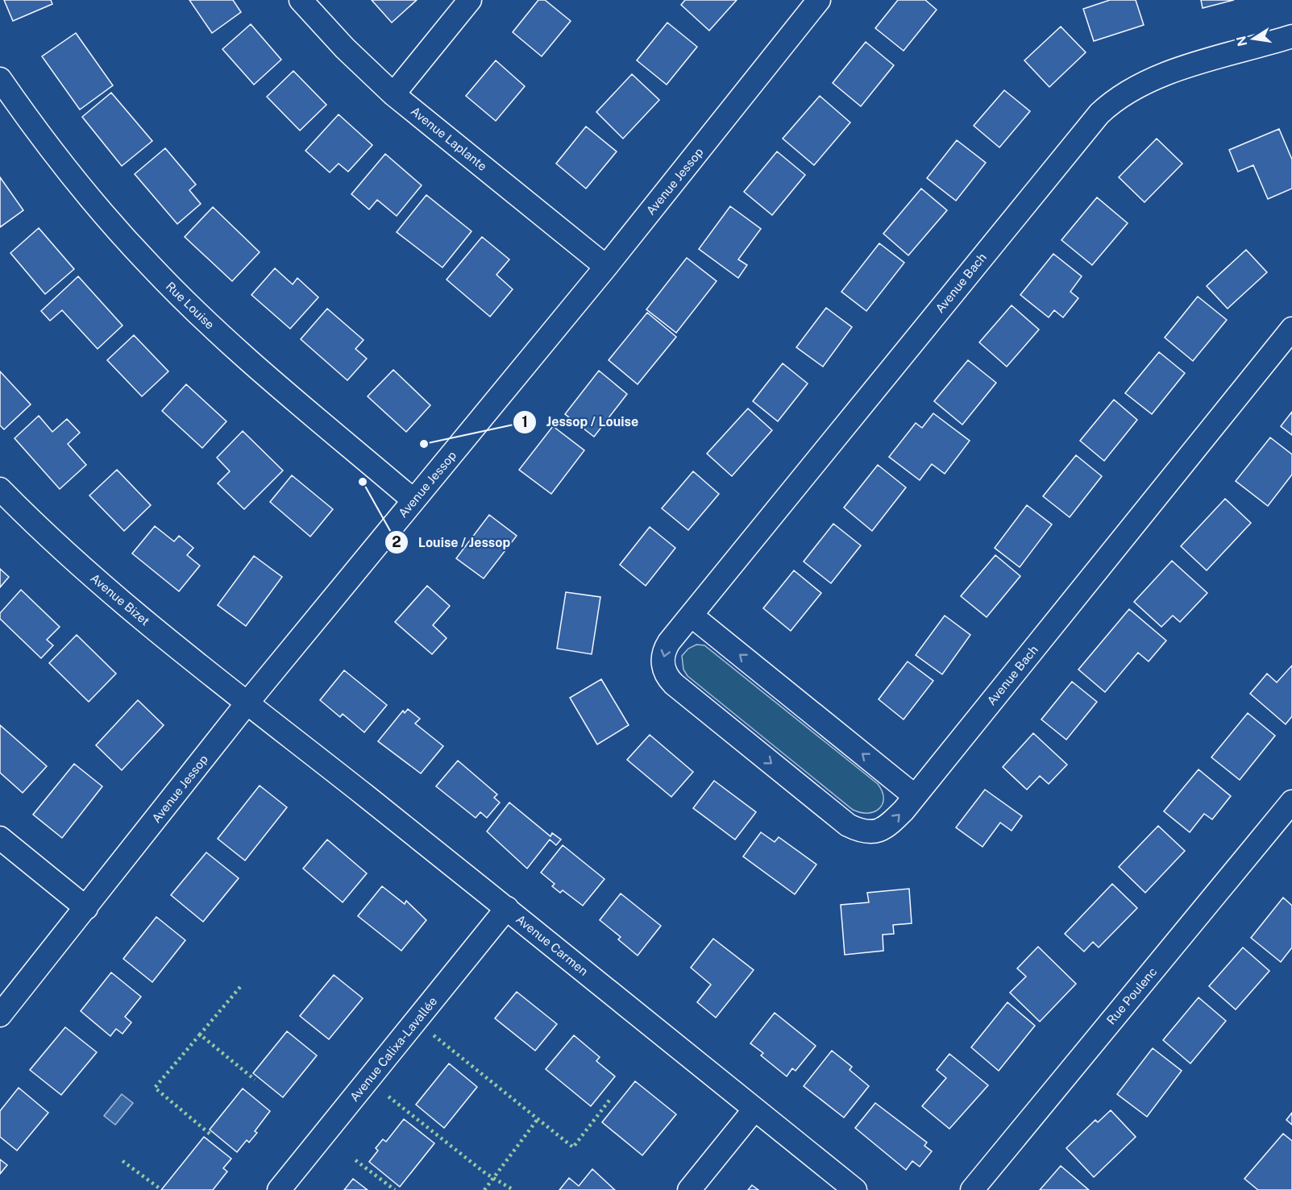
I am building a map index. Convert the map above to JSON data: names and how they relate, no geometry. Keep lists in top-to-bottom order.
{
  "streets": {
    "street": [
      "Avenue Laplante",
      "Avenue Jessop",
      "Avenue Bach",
      "Rue Louise",
      "Avenue Bizet",
      "Avenue Carmen",
      "Rue Poulenc",
      "Avenue Calixa-Lavallée"
    ]
  },
  "crossings": [
    ["Avenue Laplante", "Avenue Jessop"],
    ["Avenue Jessop", "Rue Louise"],
    ["Avenue Jessop", "Avenue Bizet"],
    ["Avenue Jessop", "Avenue Carmen"],
    ["Avenue Bizet", "Avenue Carmen"],
    ["Avenue Carmen", "Avenue Calixa-Lavallée"]
  ],
  "places": ["Jessop / Louise", "Louise / Jessop"],
  "north": "left"
}
